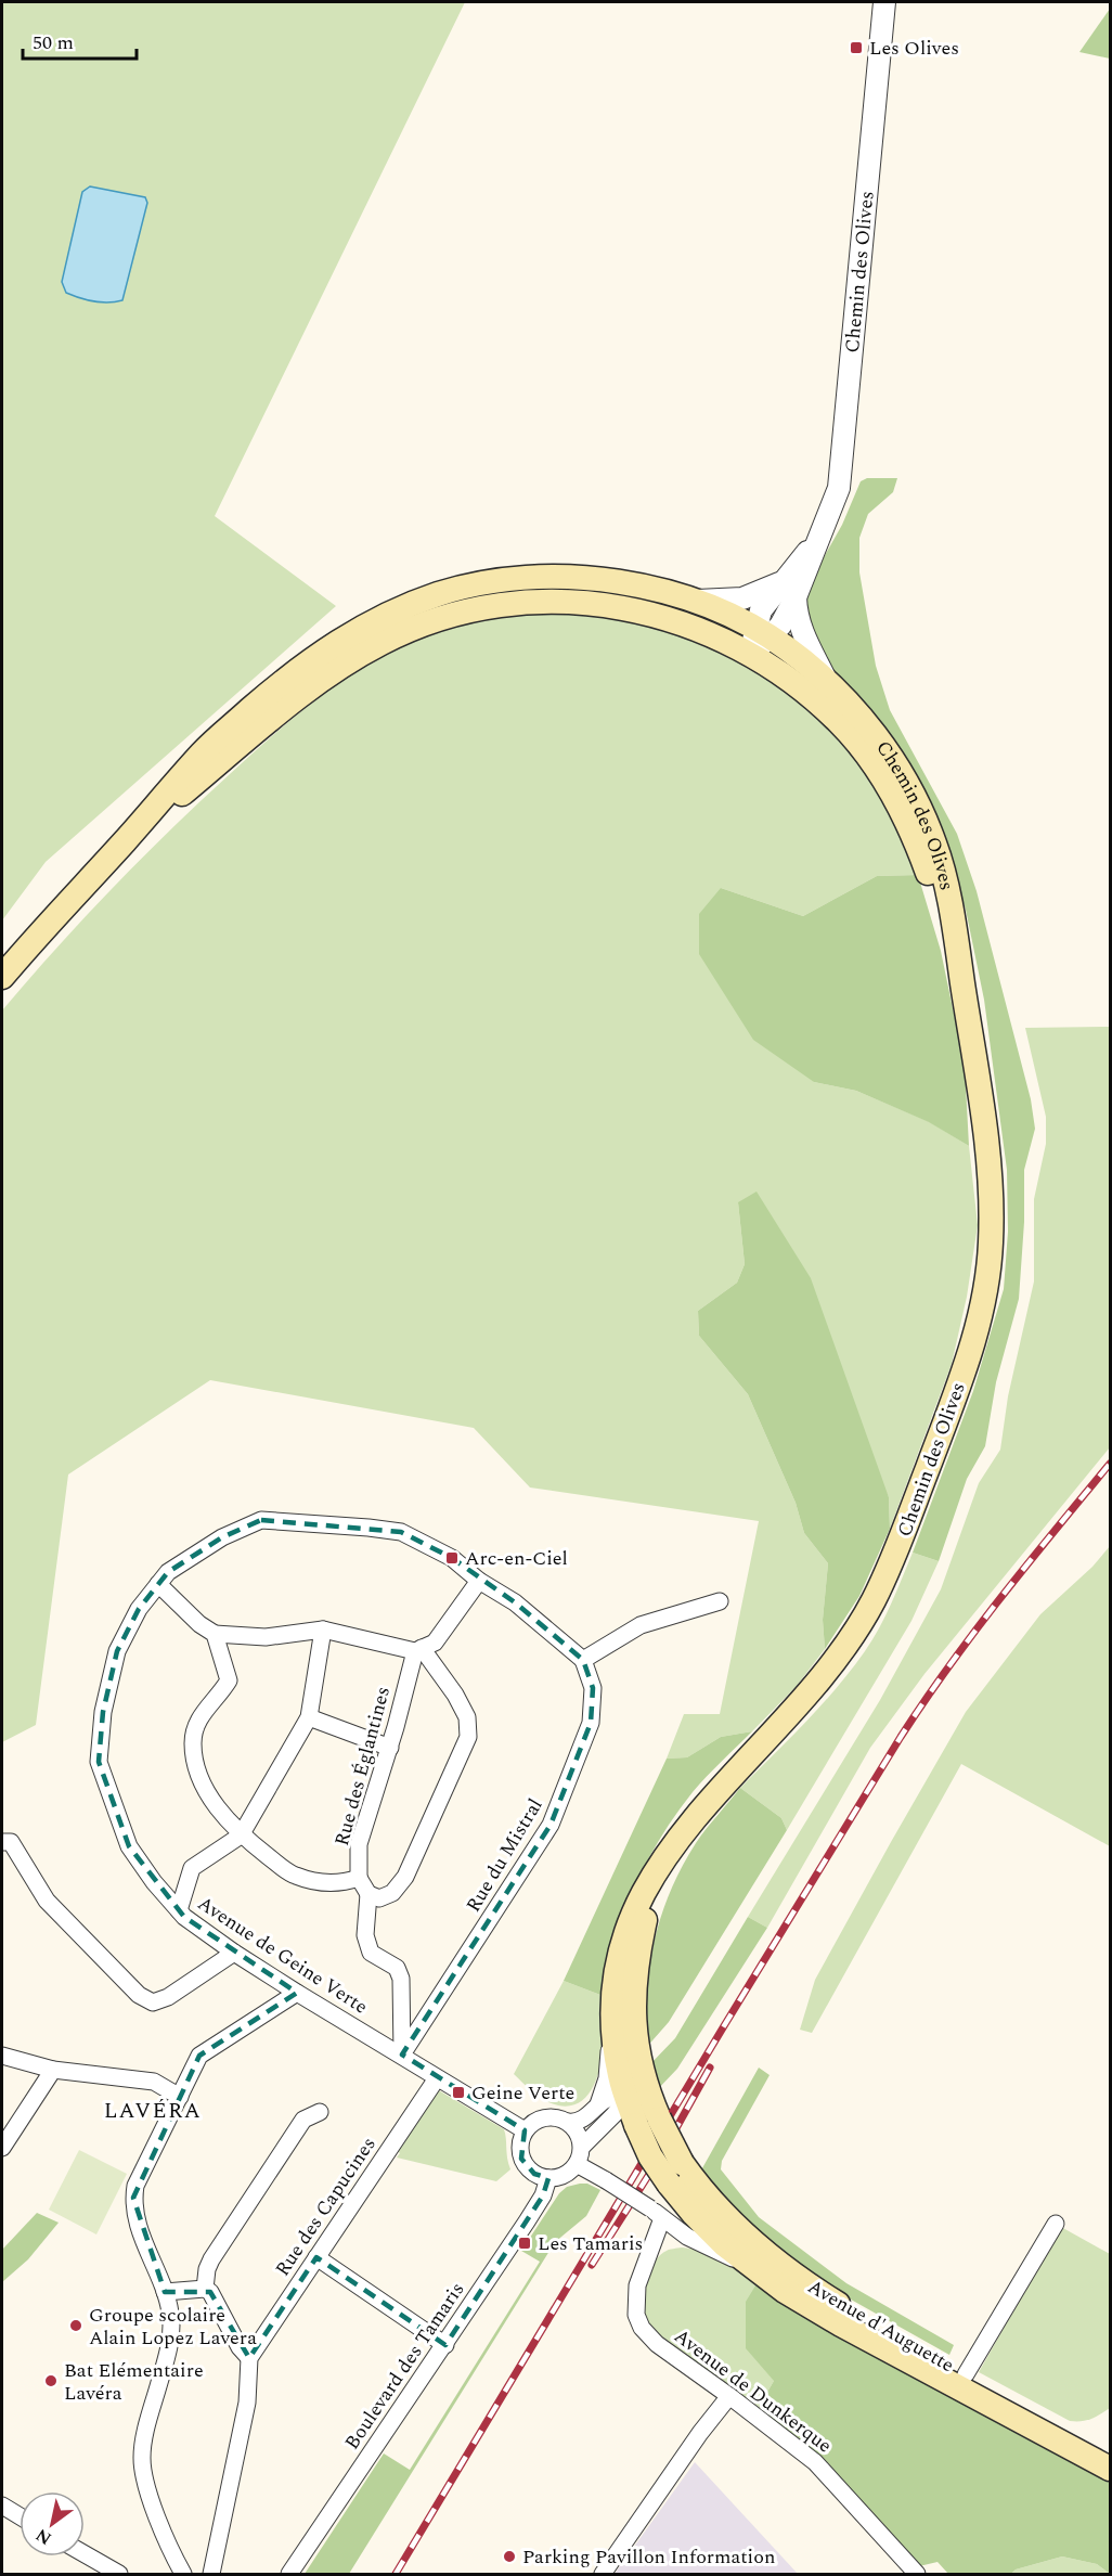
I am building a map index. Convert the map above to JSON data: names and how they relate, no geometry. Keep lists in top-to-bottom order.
{
  "streets": {
    "main road": ["Chemin des Olives", "Avenue d'Auguette"],
    "street": [
      "Rue des Églantines",
      "Rue du Mistral",
      "Avenue de Geine Verte",
      "Rue des Capucines",
      "Boulevard des Tamaris",
      "Avenue de Dunkerque"
    ]
  },
  "crossings": [
    ["Chemin des Olives", "Avenue d'Auguette"],
    ["Rue du Mistral", "Avenue de Geine Verte"],
    ["Avenue de Geine Verte", "Rue des Capucines"],
    ["Avenue de Geine Verte", "Boulevard des Tamaris"]
  ],
  "districts": ["LAVÉRA"],
  "places": {
    "transit": [
      "Les Olives",
      "Arc-en-Ciel",
      "Geine Verte",
      "Les Tamaris"
    ],
    "other": ["Groupe scolaire Alain Lopez Lavera", "Bat Elémentaire Lavéra", "Parking Pavillon Information"]
  },
  "scale_bar": "50 m",
  "north": "bottom left"
}
